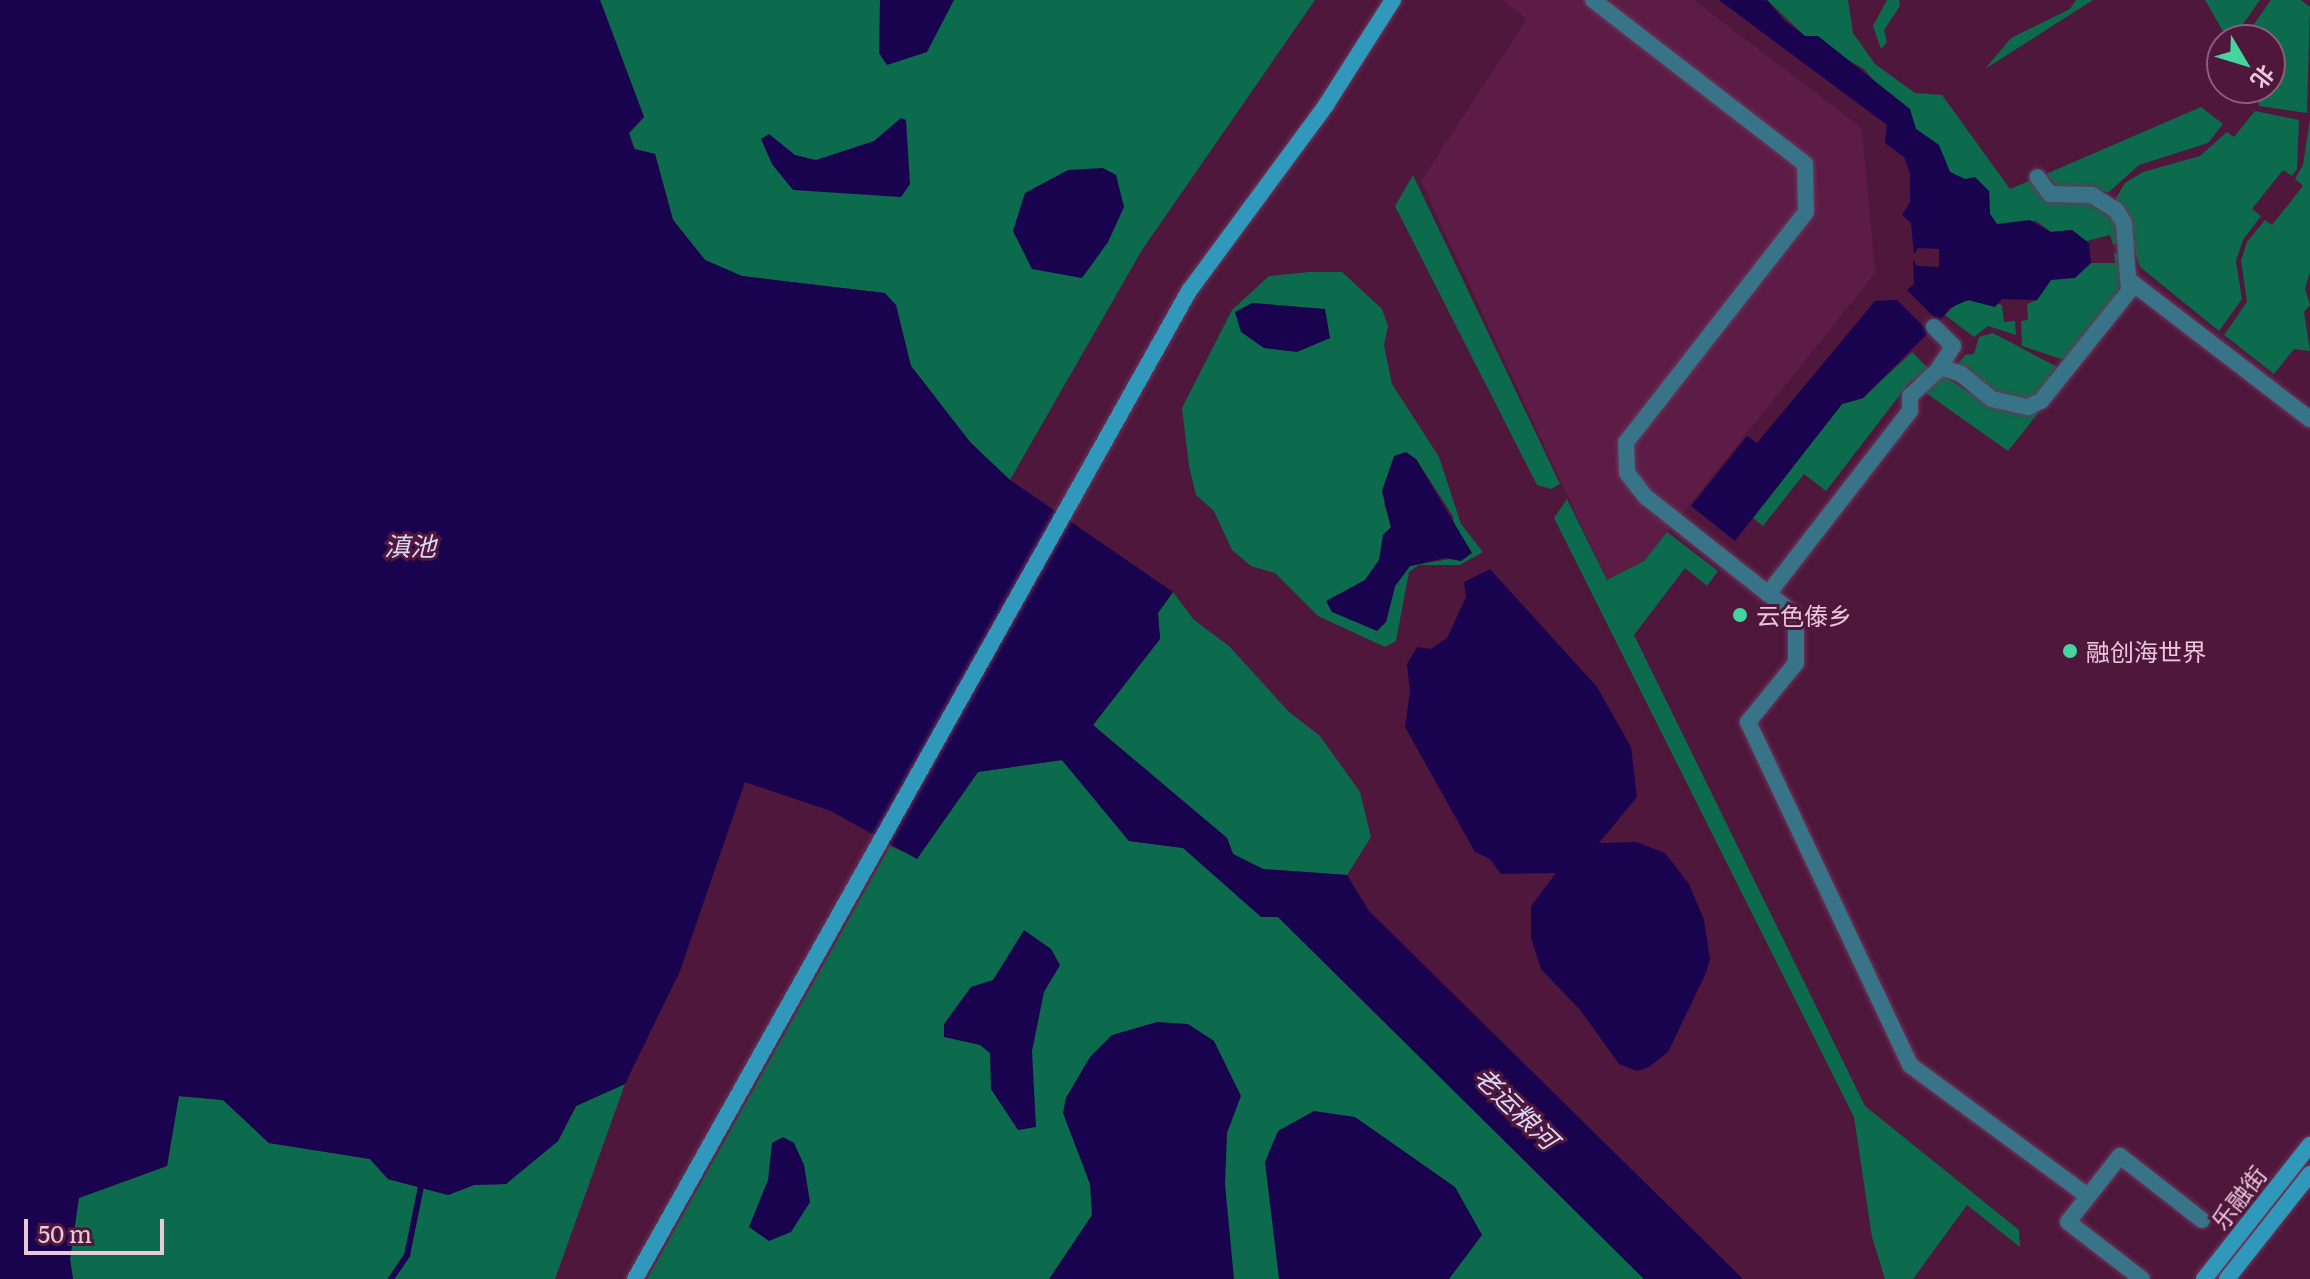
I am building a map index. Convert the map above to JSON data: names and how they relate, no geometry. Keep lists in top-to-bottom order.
{
  "streets": {
    "street": ["乐融街"]
  },
  "water": ["滇池", "老运粮河"],
  "places": ["云色傣乡", "融创海世界"],
  "scale_bar": "50 m",
  "north": "bottom right"
}
